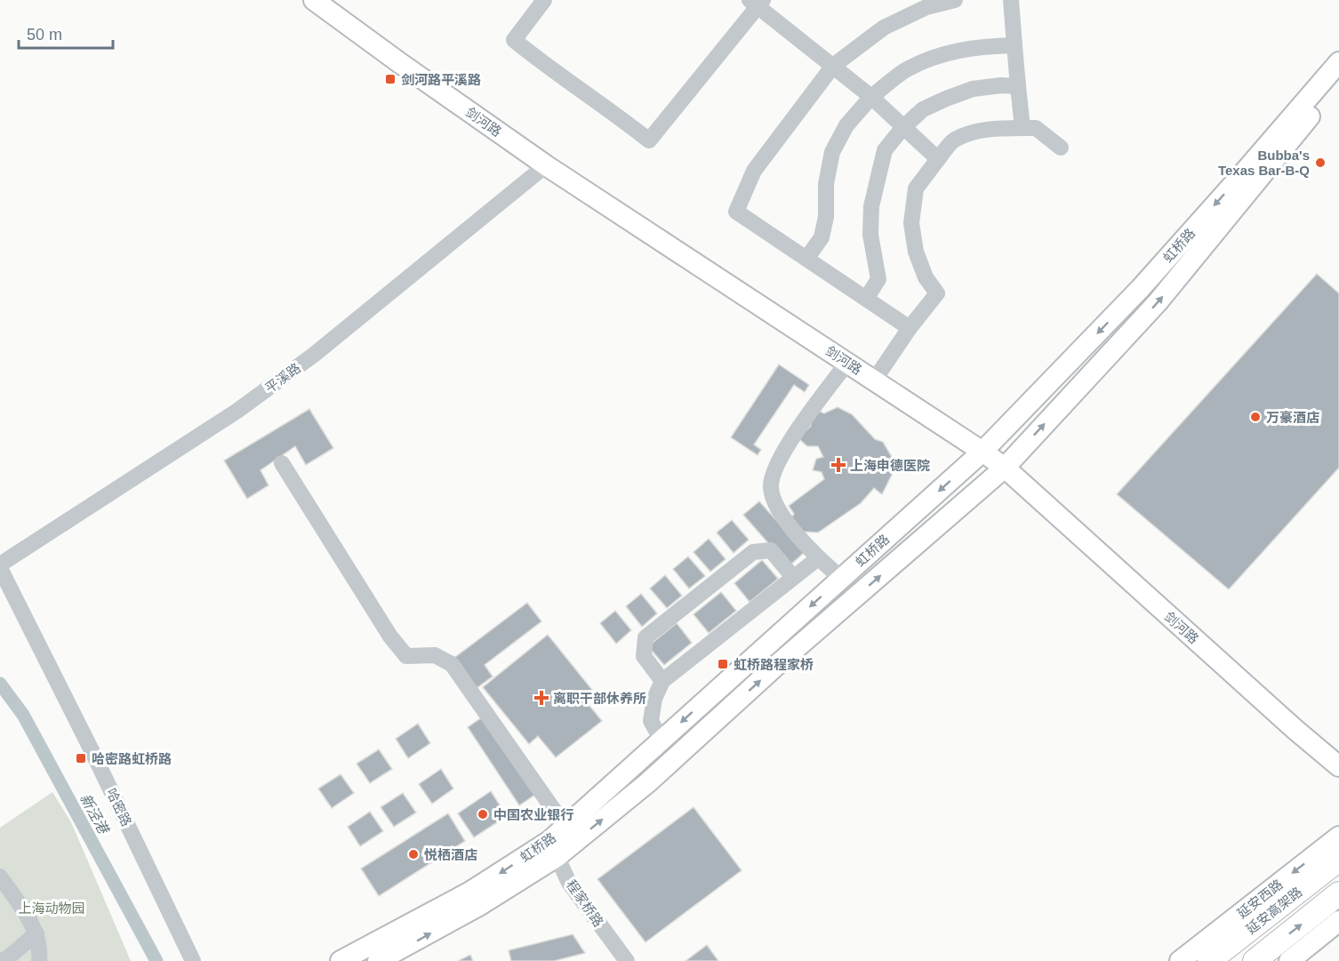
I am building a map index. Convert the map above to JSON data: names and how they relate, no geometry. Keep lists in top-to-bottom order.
{
  "streets": {
    "highway": ["延安高架路"],
    "main road": ["剑河路", "虹桥路", "延安西路"],
    "street": ["平溪路", "哈密路", "程家桥路"]
  },
  "crossings": [
    ["剑河路", "虹桥路"],
    ["剑河路", "平溪路"],
    ["虹桥路", "程家桥路"],
    ["平溪路", "哈密路"]
  ],
  "water": ["新泾港"],
  "parks": ["上海动物园"],
  "places": {
    "transit": ["剑河路平溪路", "虹桥路程家桥", "哈密路虹桥路"],
    "other": [
      "Bubba's Texas Bar-B-Q",
      "万豪酒店",
      "中国农业银行",
      "悦栖酒店"
    ],
    "health": ["上海申德医院", "离职干部休养所"]
  },
  "scale_bar": "50 m"
}
